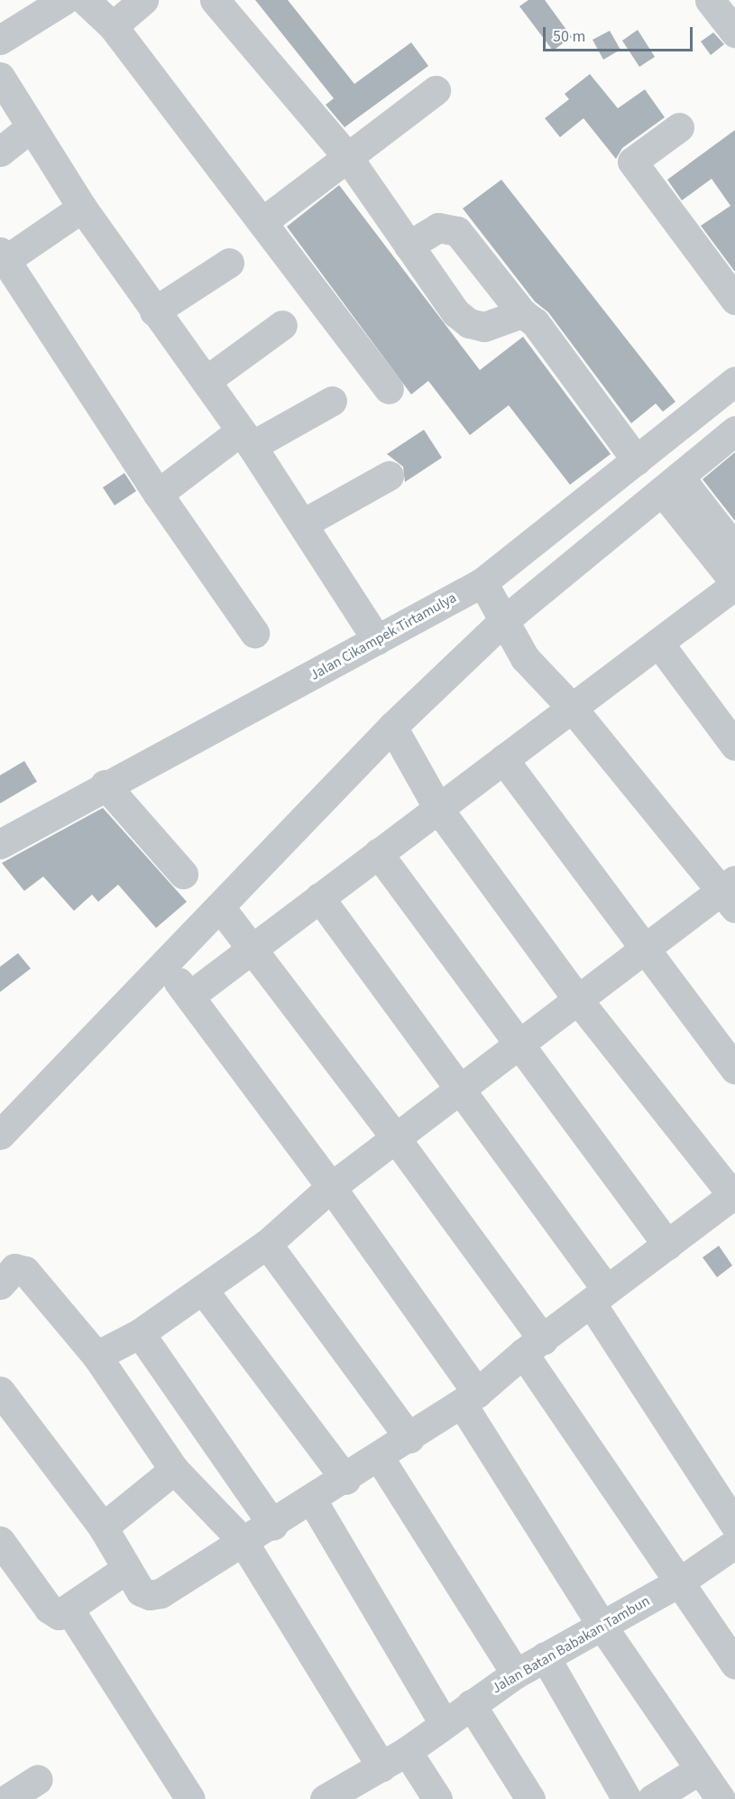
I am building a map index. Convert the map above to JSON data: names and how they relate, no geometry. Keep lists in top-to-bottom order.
{
  "streets": {
    "street": ["Jalan Cikampek Tirtamulya", "Jalan Batan Babakan Tambun"]
  },
  "scale_bar": "50 m"
}
